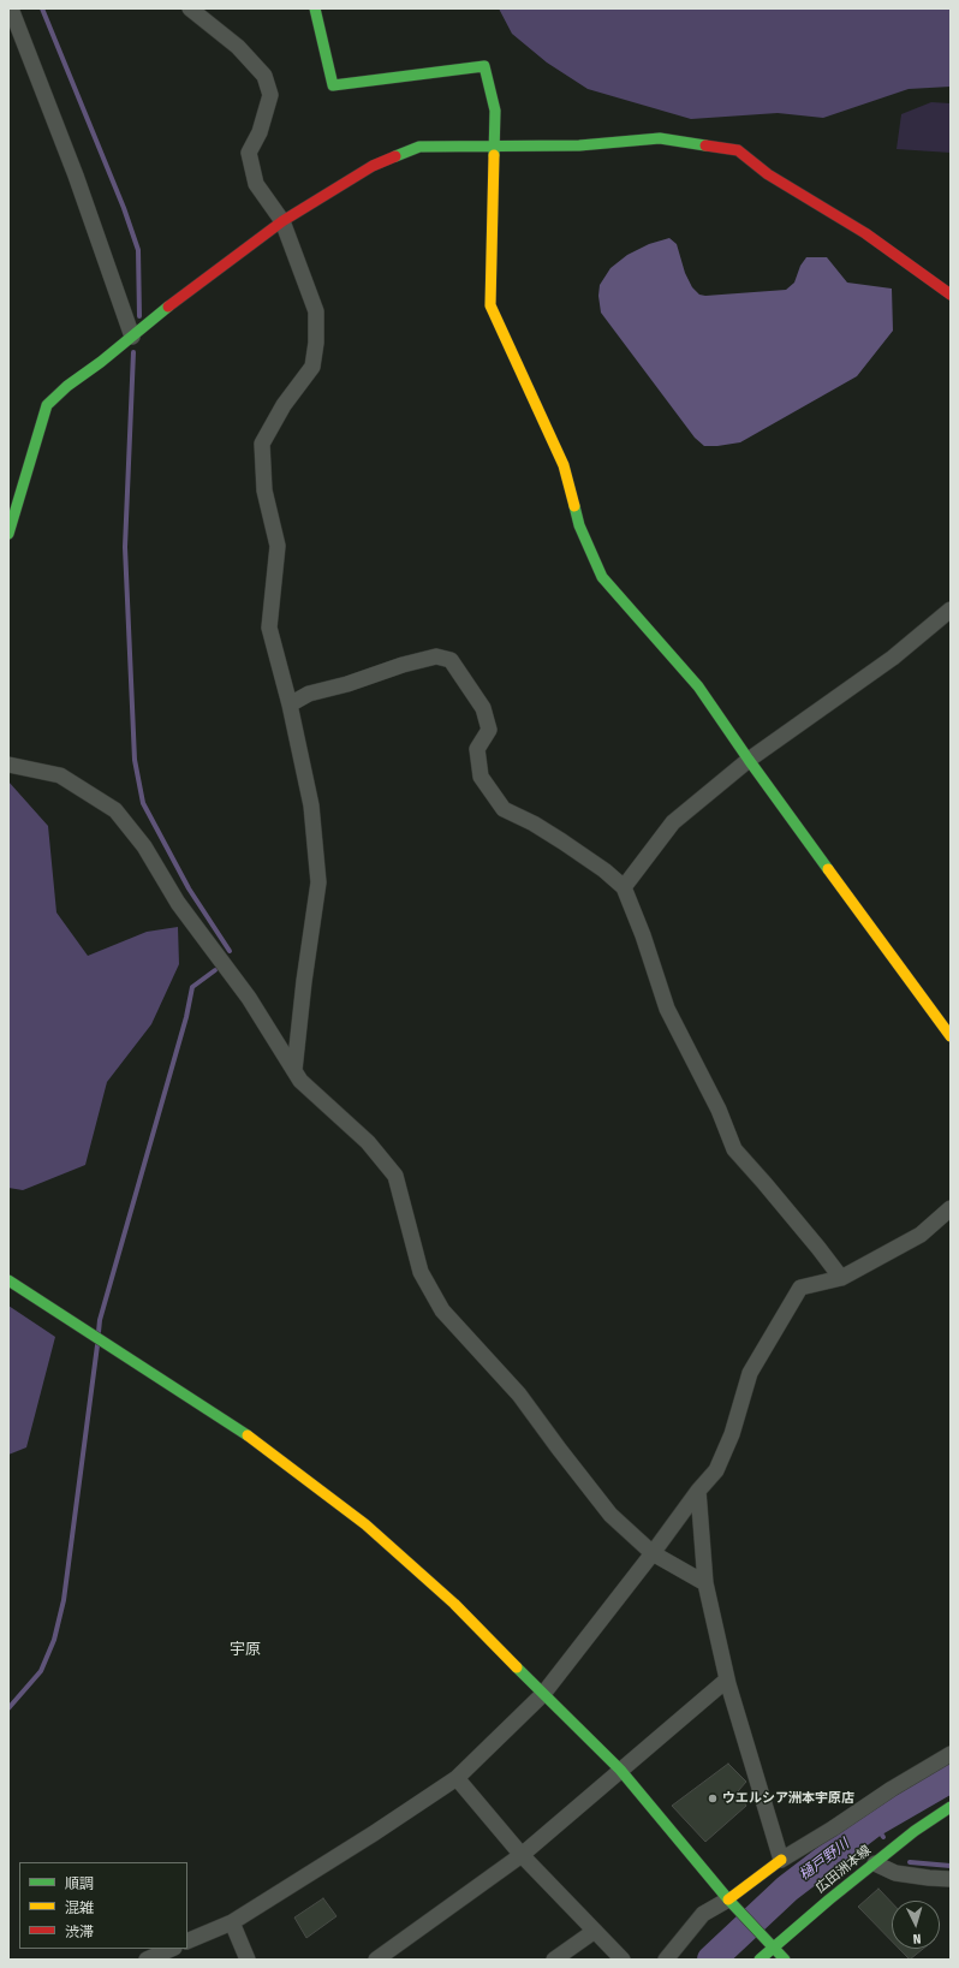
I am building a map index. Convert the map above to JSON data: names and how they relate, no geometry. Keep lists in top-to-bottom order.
{
  "streets": {
    "street": ["広田洲本線"]
  },
  "districts": ["宇原"],
  "water": ["樋戸野川"],
  "places": ["ウエルシア洲本宇原店"],
  "legend": ["順調", "混雑", "渋滞"],
  "north": "bottom"
}
